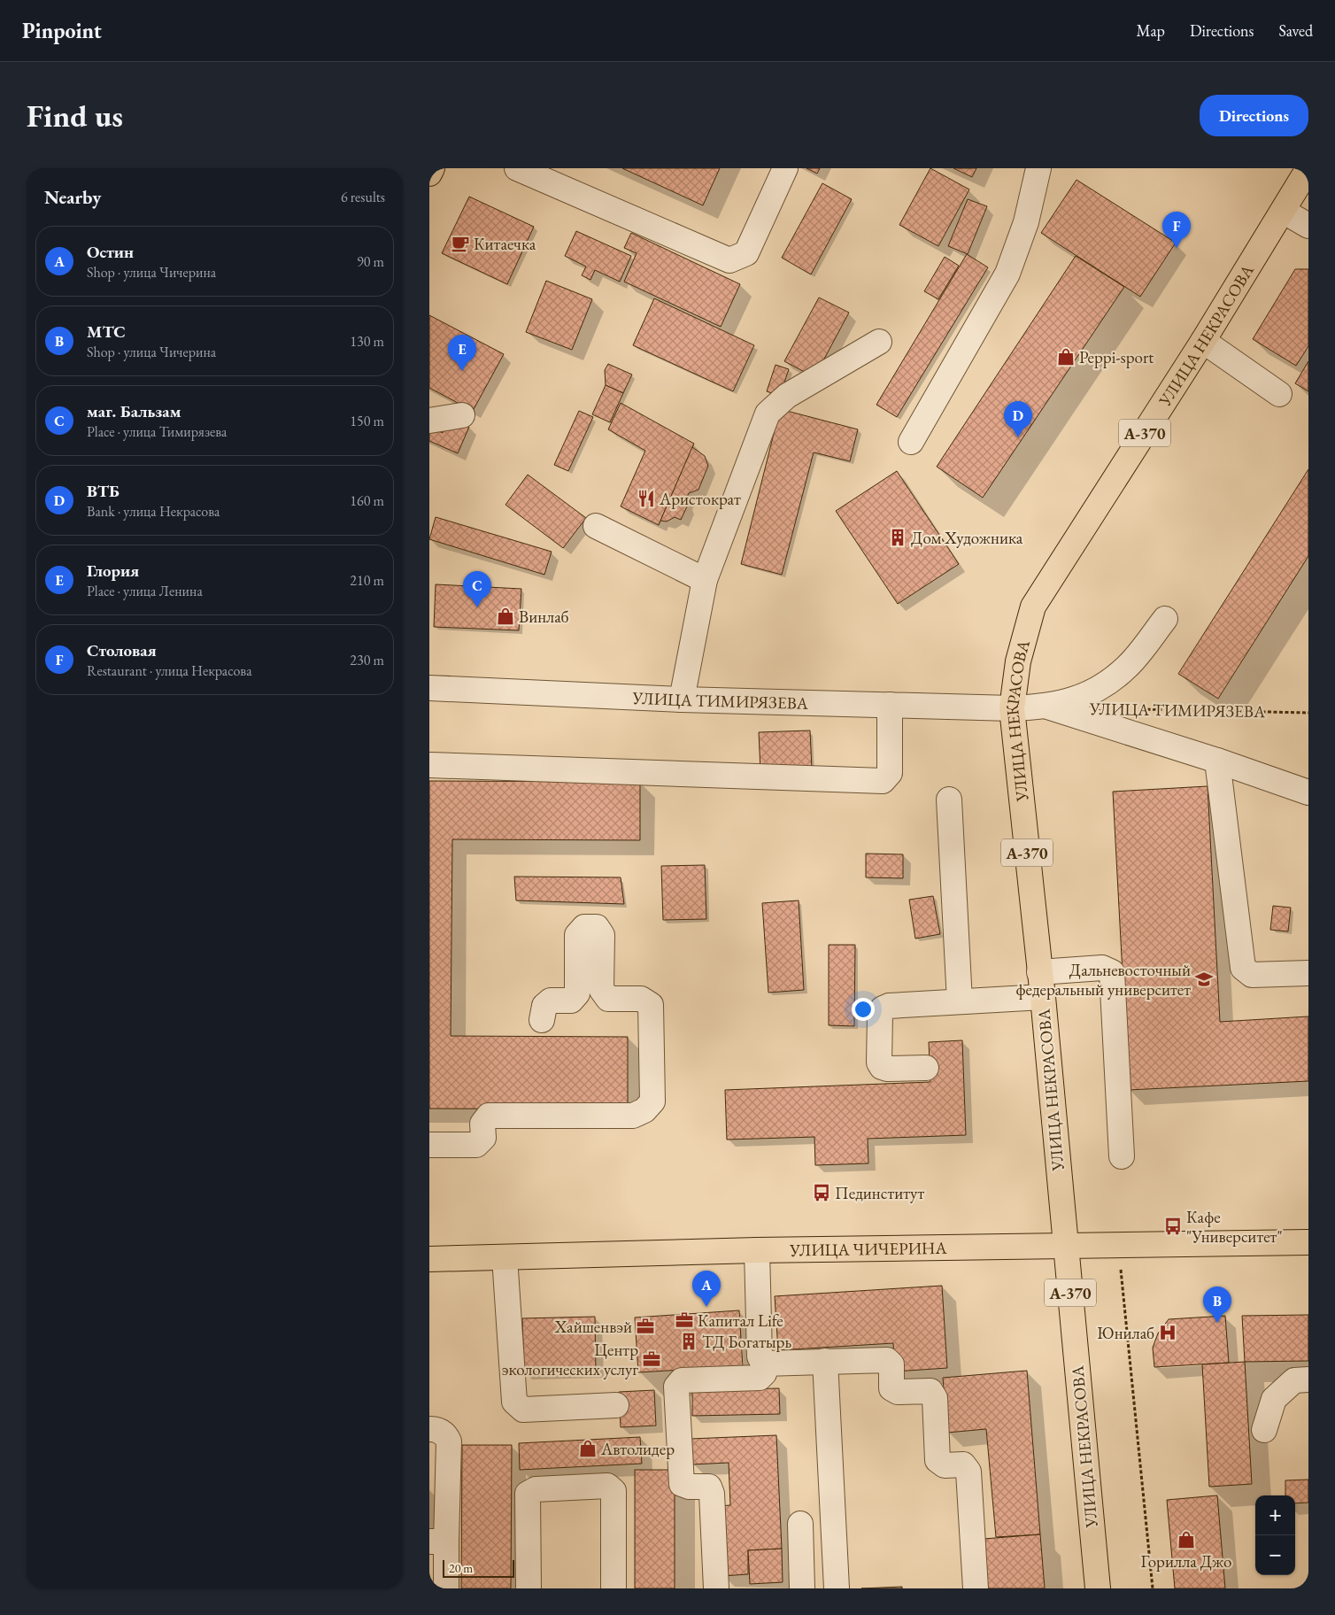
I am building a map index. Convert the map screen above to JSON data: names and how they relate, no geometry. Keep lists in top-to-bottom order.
{
  "streets": {
    "main road": ["УЛИЦА НЕКРАСОВА", "А-370", "УЛИЦА ЧИЧЕРИНА"],
    "street": ["УЛИЦА ТИМИРЯЗЕВА"]
  },
  "crossings": [
    ["УЛИЦА НЕКРАСОВА", "УЛИЦА ТИМИРЯЗЕВА"],
    ["УЛИЦА НЕКРАСОВА", "УЛИЦА ЧИЧЕРИНА"]
  ],
  "places": {
    "cafe": ["Китаечка"],
    "shop": [
      "Peppi-sport",
      "Винлаб",
      "Автолидер",
      "Горилла Джо"
    ],
    "restaurant": ["Аристократ"],
    "building": ["Дом Художника", "ТД Богатырь"],
    "school or university": ["Дальневосточный федеральный университет"],
    "bus stop": ["Пединститут", "Кафе \"Университет\""],
    "office": ["Капитал Life", "Хайшенвэй", "Центр экологических услуг"],
    "hospital": ["Юнилаб"]
  },
  "scale_bar": "20 m",
  "page": {
    "header": "Pinpoint",
    "nav": ["Map", "Directions", "Saved"],
    "buttons": "Directions",
    "title": "Find us",
    "heading": ["Nearby", "6 results"],
    "pins": [
      "F",
      "E",
      "D",
      "C",
      "A",
      "B"
    ],
    "list": [
      {
        "mark": "A",
        "name": "Остин",
        "note": "Shop · улица Чичерина",
        "value": "90 m"
      },
      {
        "mark": "B",
        "name": "МТС",
        "note": "Shop · улица Чичерина",
        "value": "130 m"
      },
      {
        "mark": "C",
        "name": "маг. Бальзам",
        "note": "Place · улица Тимирязева",
        "value": "150 m"
      },
      {
        "mark": "D",
        "name": "ВТБ",
        "note": "Bank · улица Некрасова",
        "value": "160 m"
      },
      {
        "mark": "E",
        "name": "Глория",
        "note": "Place · улица Ленина",
        "value": "210 m"
      },
      {
        "mark": "F",
        "name": "Столовая",
        "note": "Restaurant · улица Некрасова",
        "value": "230 m"
      }
    ],
    "map_buttons": ["+", "−"],
    "scale": "20 m"
  }
}
